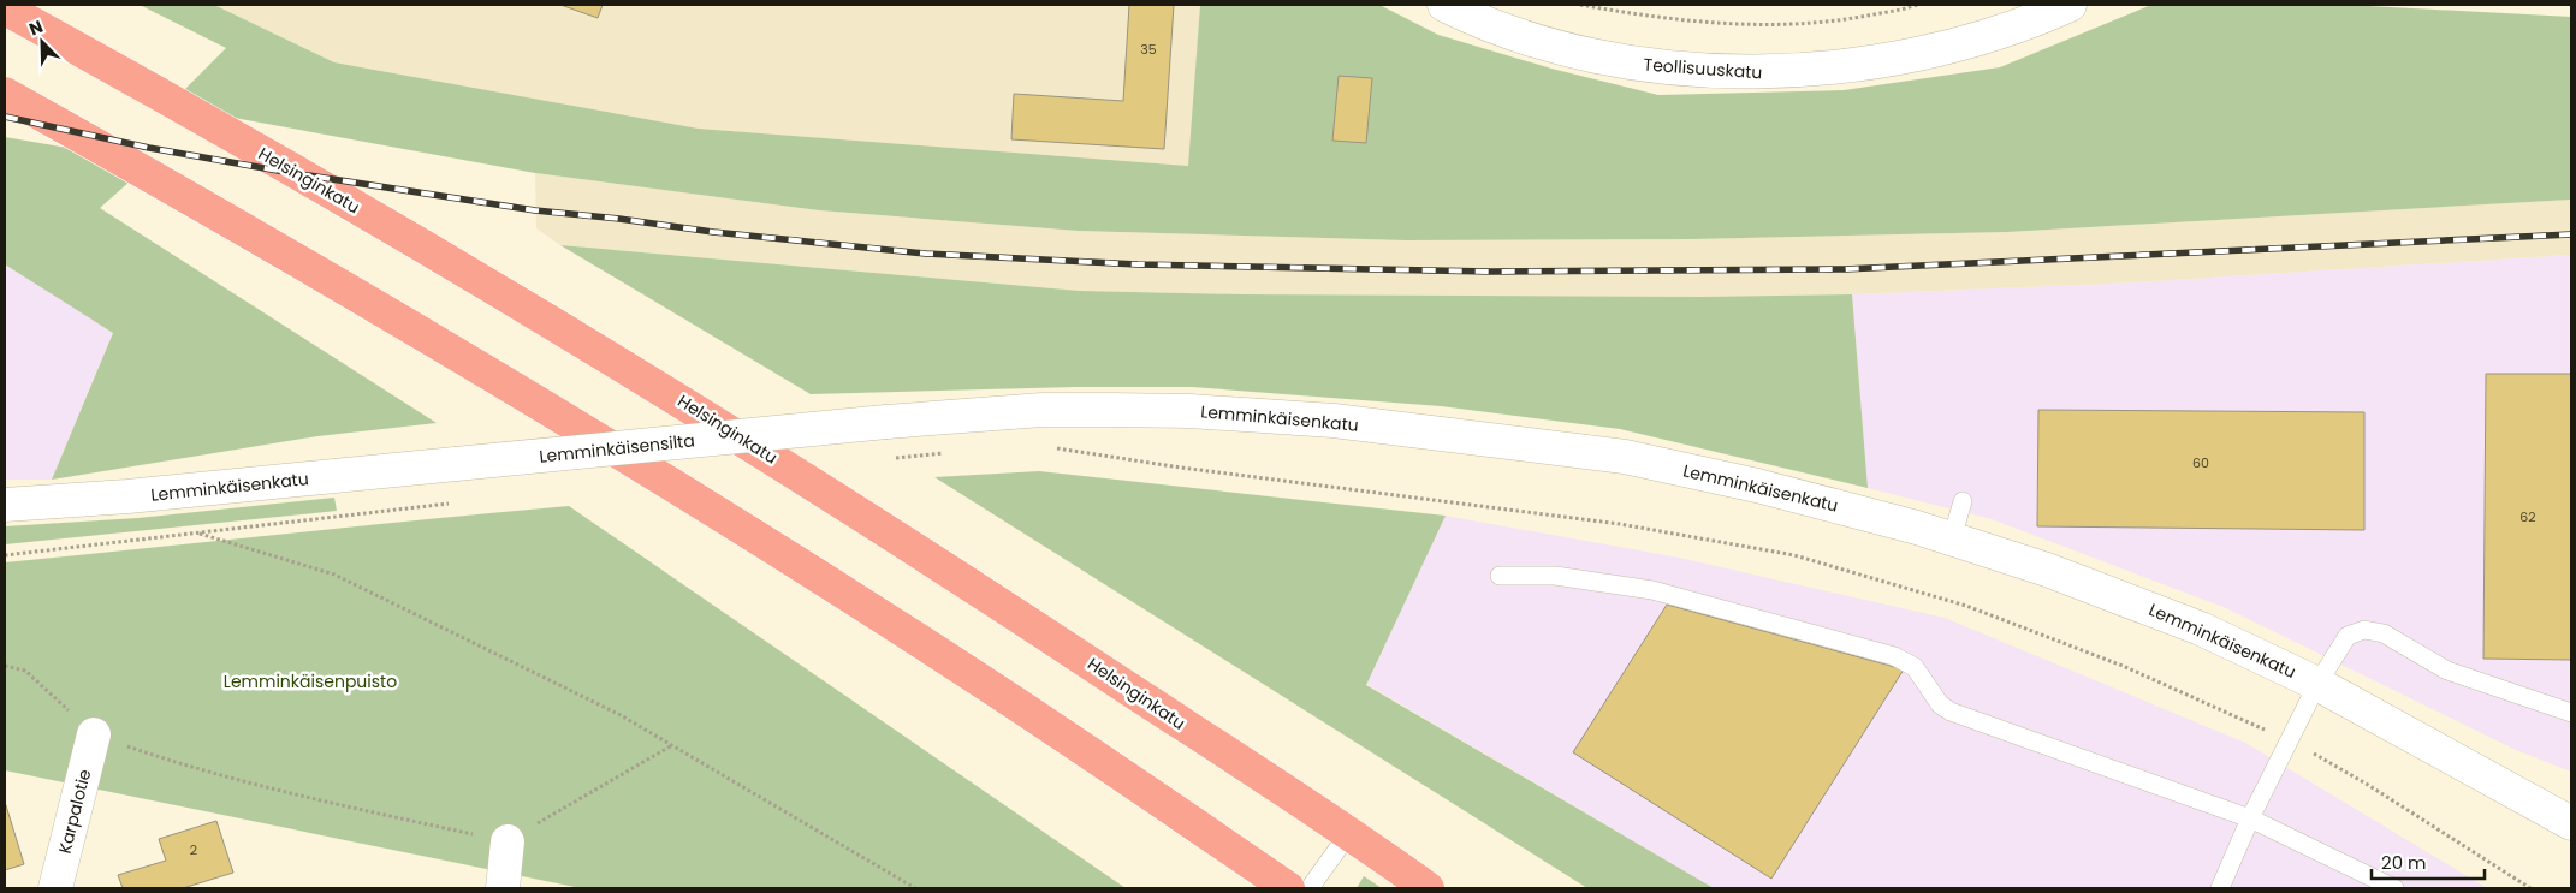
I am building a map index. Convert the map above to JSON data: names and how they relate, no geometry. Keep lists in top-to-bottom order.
{
  "streets": {
    "highway": ["Helsinginkatu"],
    "street": [
      "Teollisuuskatu",
      "Lemminkäisenkatu",
      "Lemminkäisensilta",
      "Karpalotie"
    ]
  },
  "crossings": [
    ["Lemminkäisenkatu", "Lemminkäisensilta"]
  ],
  "parks": ["Lemminkäisenpuisto"],
  "house_numbers": [
    "35",
    "60",
    "62",
    "2"
  ],
  "scale_bar": "20 m",
  "north": "top left"
}
